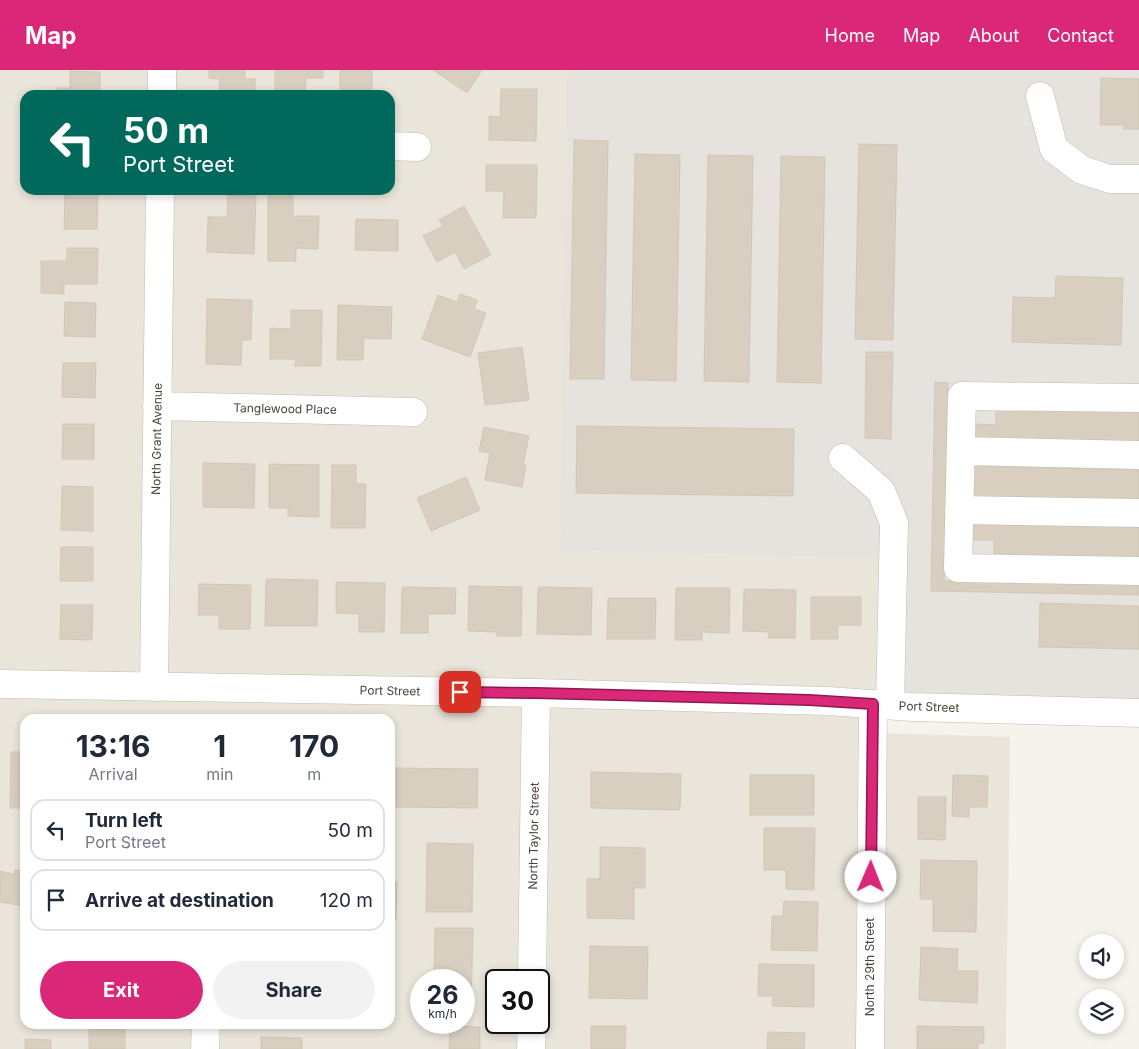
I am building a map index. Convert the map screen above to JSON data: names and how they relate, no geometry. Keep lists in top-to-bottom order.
{
  "streets": {
    "street": [
      "Tanglewood Place",
      "North Grant Avenue",
      "Port Street",
      "North Taylor Street",
      "North 29th Street"
    ]
  },
  "crossings": [
    ["Tanglewood Place", "North Grant Avenue"],
    ["North Grant Avenue", "Port Street"],
    ["Port Street", "North Taylor Street"],
    ["Port Street", "North 29th Street"]
  ],
  "page": {
    "header": "Map",
    "nav": [
      "Home",
      "Map",
      "About",
      "Contact"
    ],
    "turn": ["50 m", "Port Street"],
    "eta": [
      "13:16",
      "Arrival",
      "1",
      "min",
      "170",
      "m"
    ],
    "list": [
      {
        "name": "Turn left",
        "note": "Port Street",
        "value": "50 m"
      },
      {
        "name": "Arrive at destination",
        "value": "120 m"
      }
    ],
    "buttons": ["Exit", "Share"],
    "speed": "26 km/h",
    "limit": "30"
  }
}
